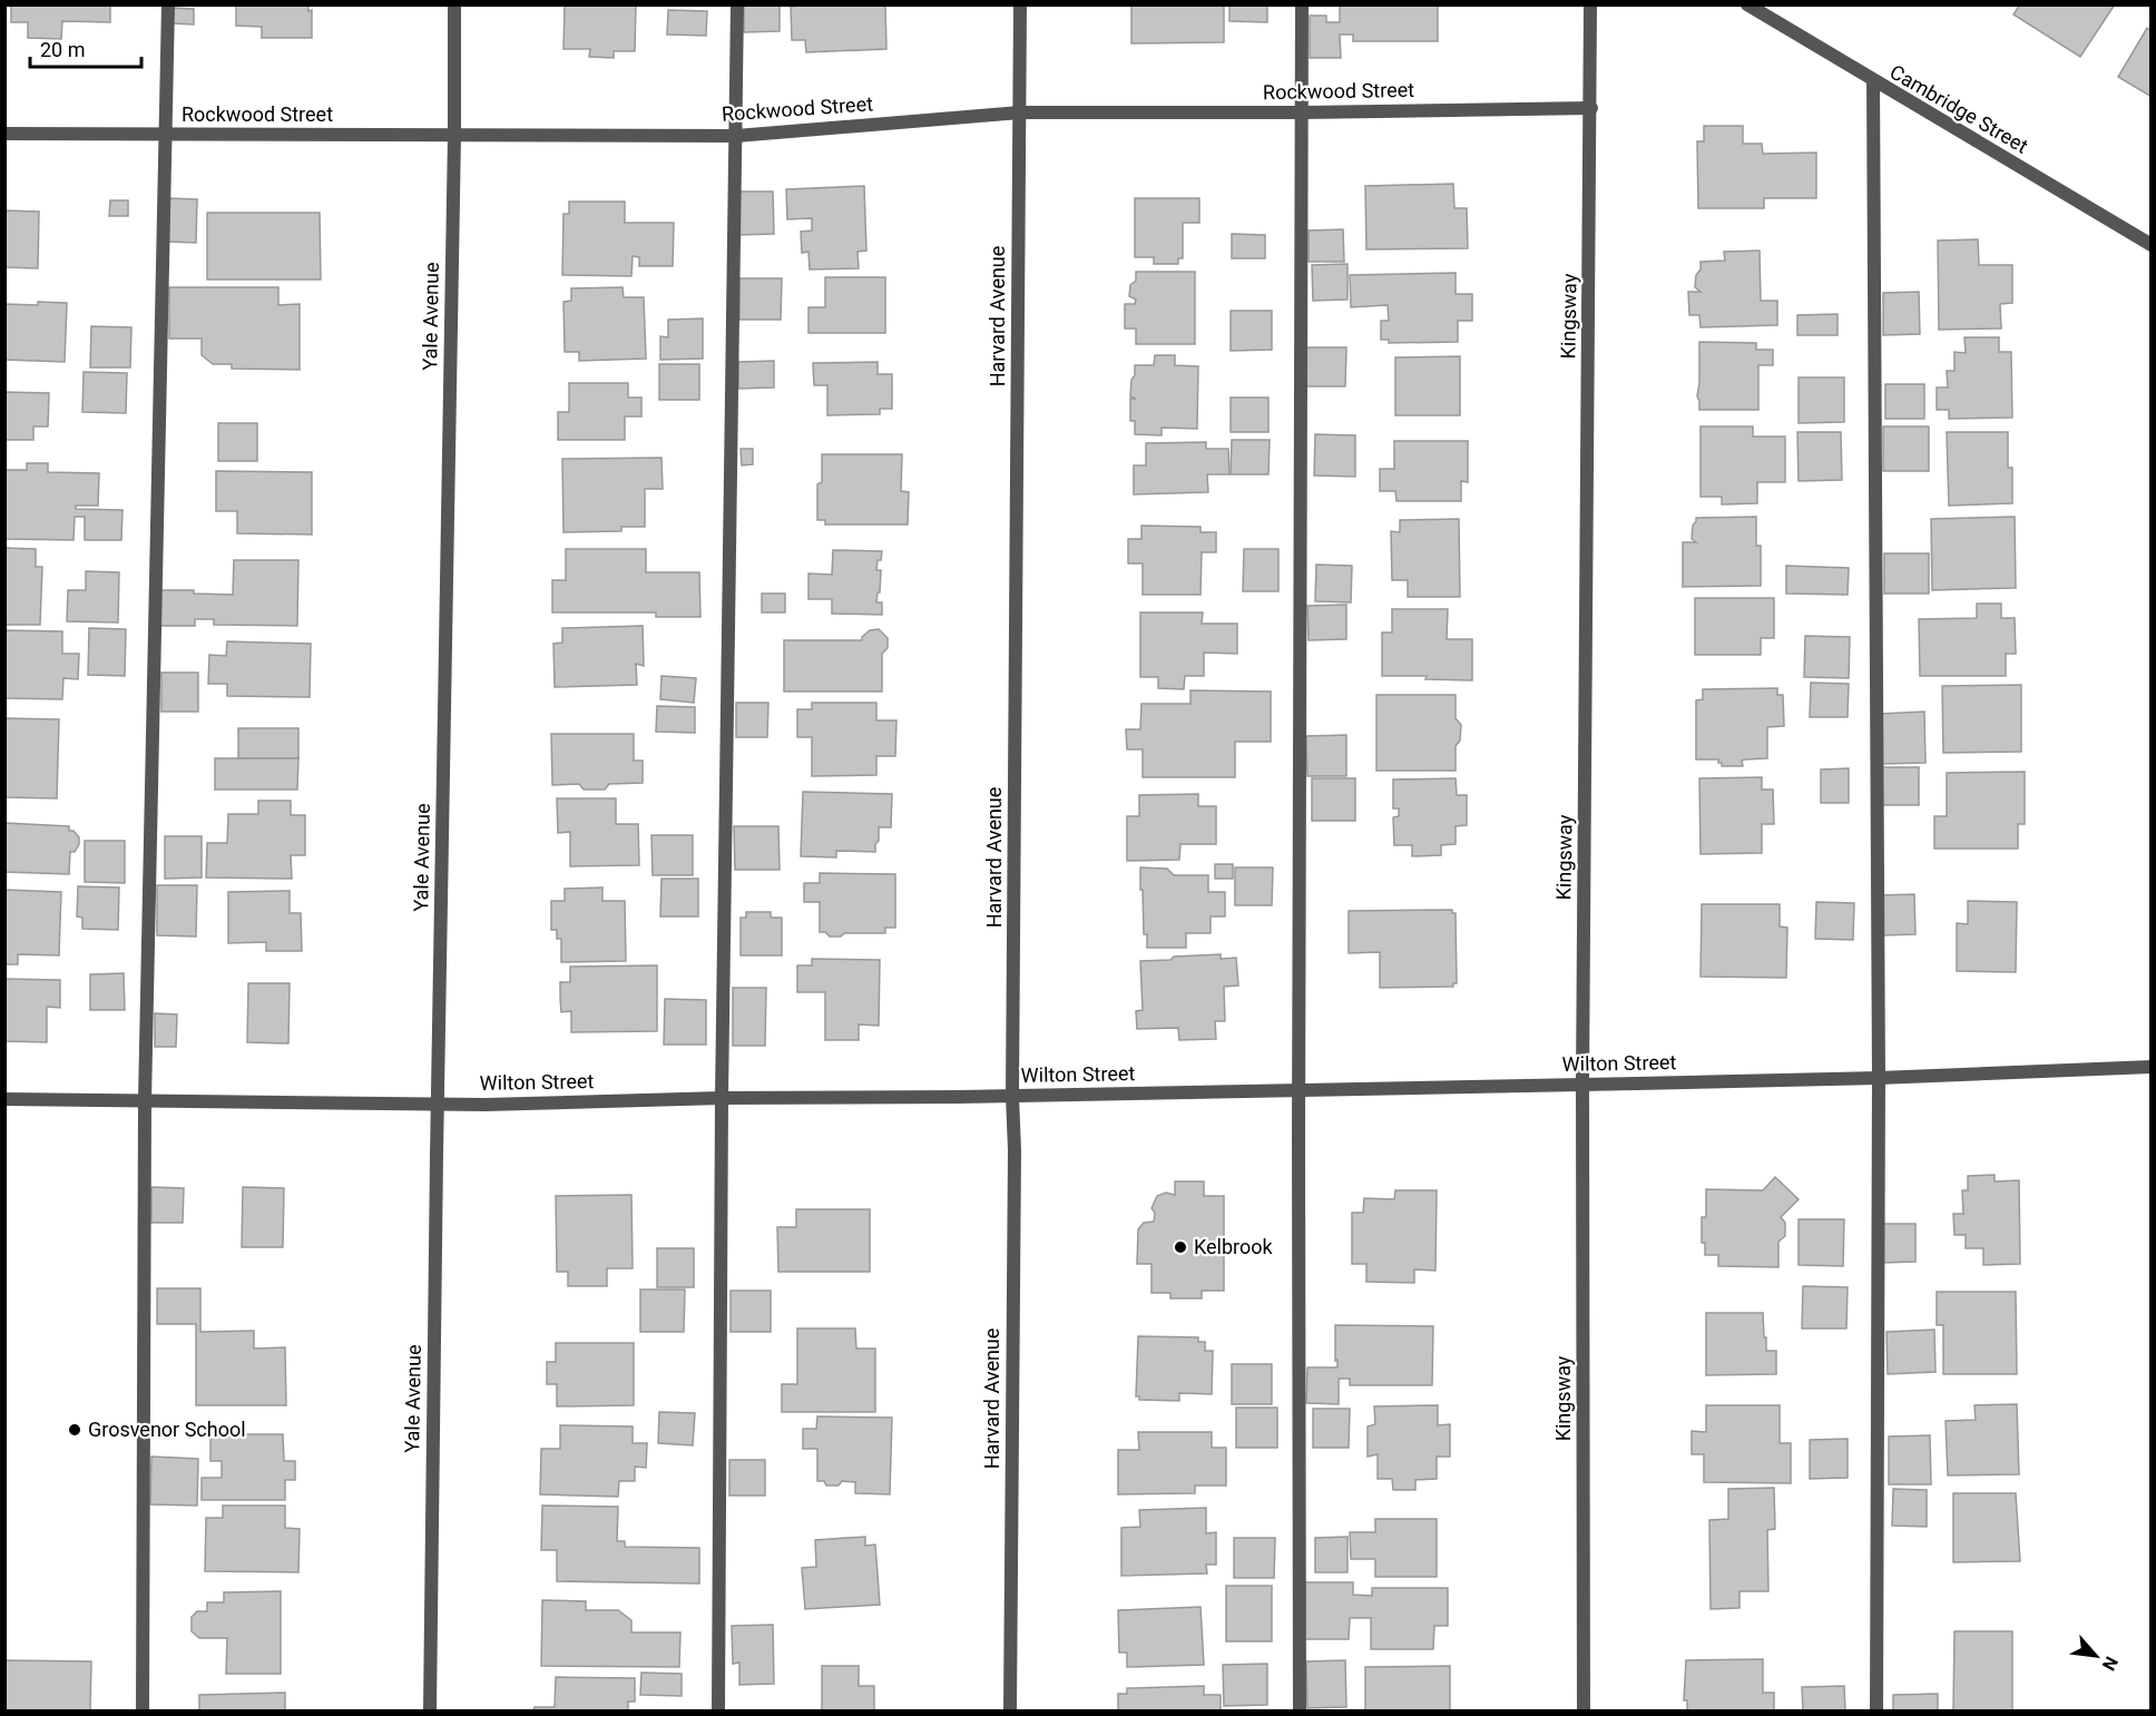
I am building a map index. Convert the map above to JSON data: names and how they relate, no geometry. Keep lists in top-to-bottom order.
{
  "streets": {
    "street": [
      "Rockwood Street",
      "Cambridge Street",
      "Yale Avenue",
      "Harvard Avenue",
      "Kingsway",
      "Wilton Street"
    ]
  },
  "crossings": [
    ["Rockwood Street", "Yale Avenue"],
    ["Rockwood Street", "Harvard Avenue"],
    ["Rockwood Street", "Kingsway"],
    ["Yale Avenue", "Wilton Street"],
    ["Harvard Avenue", "Wilton Street"],
    ["Kingsway", "Wilton Street"]
  ],
  "places": ["Kelbrook", "Grosvenor School"],
  "scale_bar": "20 m",
  "north": "bottom right"
}
